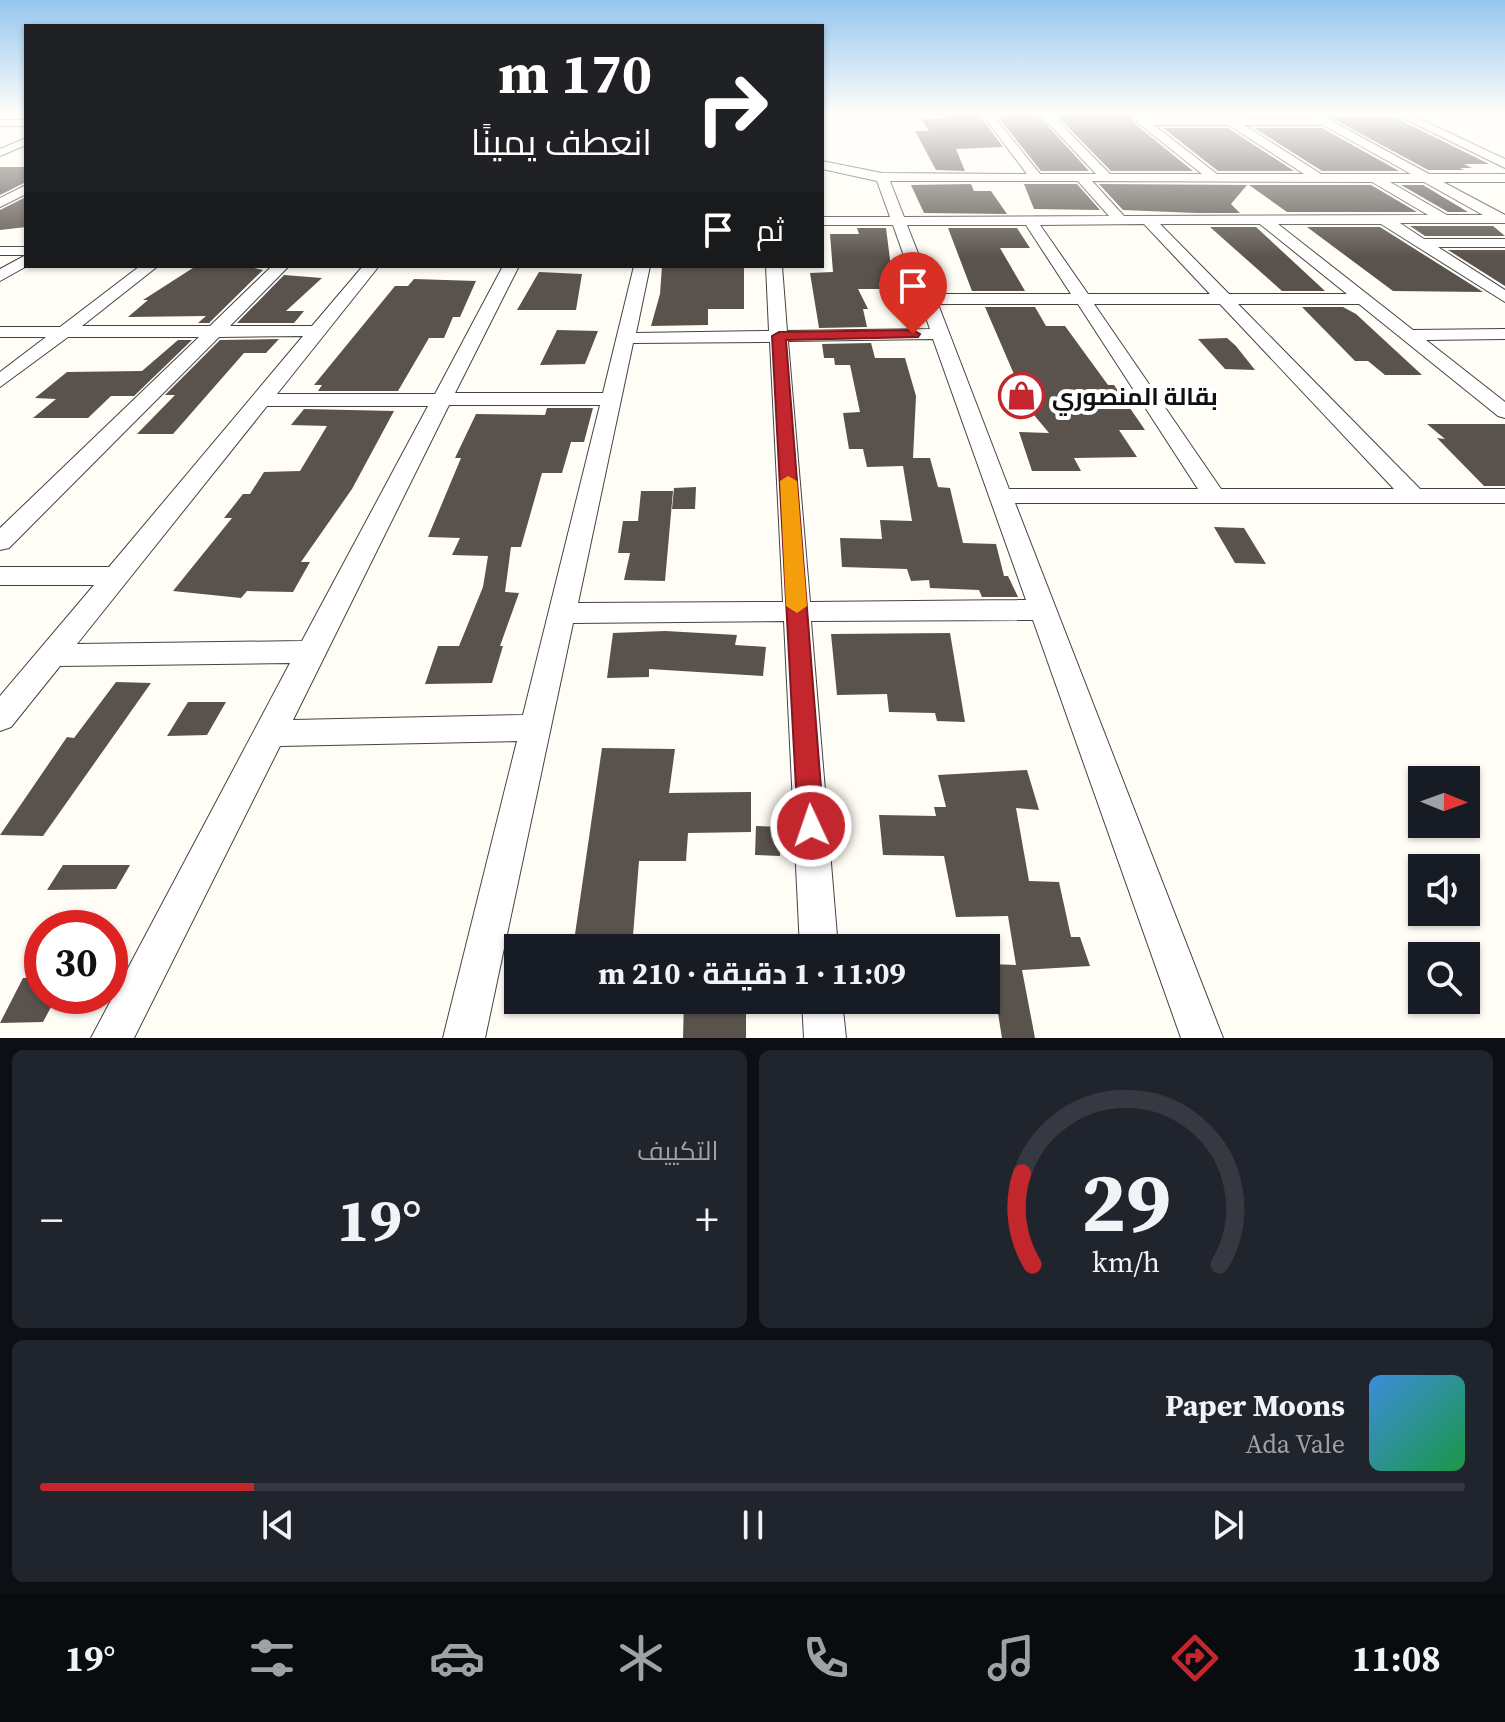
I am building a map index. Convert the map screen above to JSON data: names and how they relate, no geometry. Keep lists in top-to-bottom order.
{
  "places": {
    "shop": ["بقالة المنصوري"]
  },
  "north": "right",
  "page": {
    "turn": ["170 m", "انعطف يمينًا"],
    "then": "ثم",
    "limit": "30",
    "trip": "11:09 · 1 دقيقة · 210 m",
    "tile": "التكييف",
    "heat": ["−", "19°", "+"],
    "song": ["Paper Moons", "Ada Vale"],
    "tabs": ["11:08", "19°"],
    "gauge": ["29", "km/h"]
  }
}
